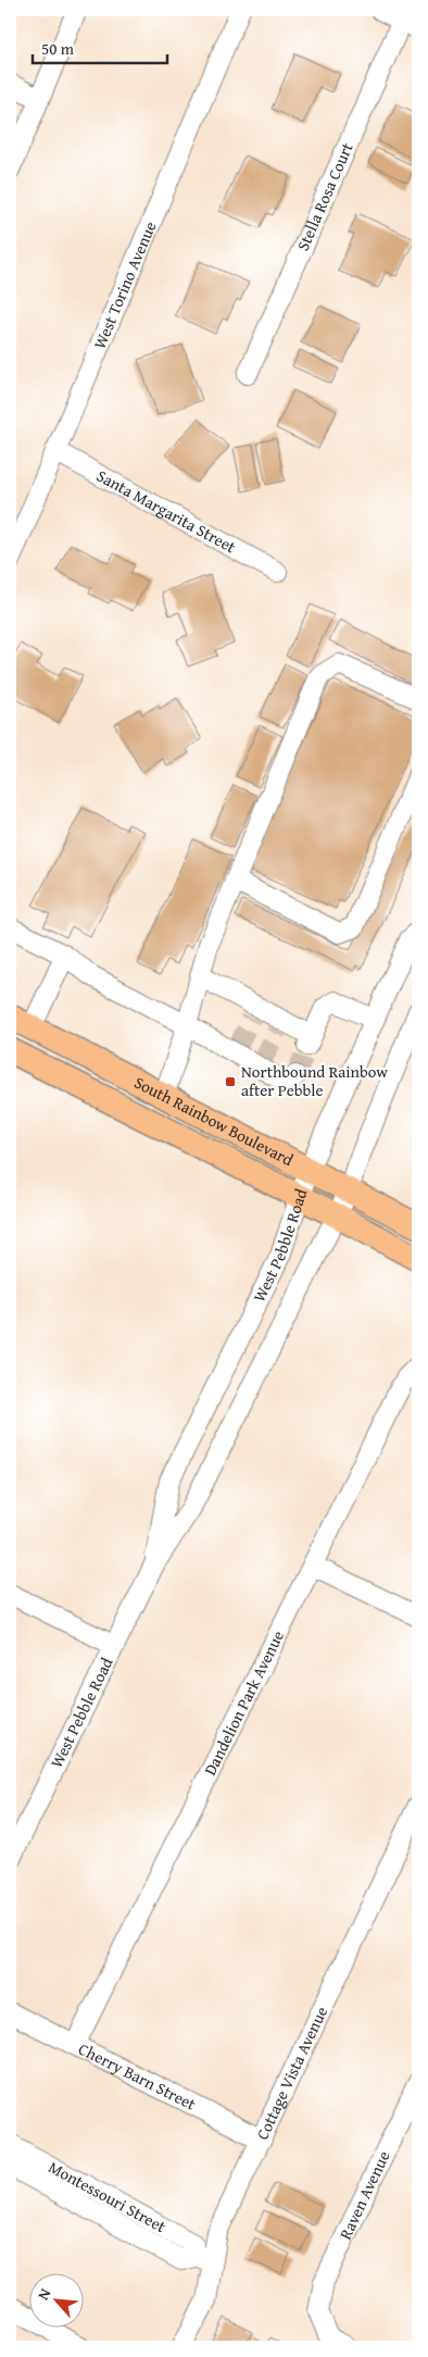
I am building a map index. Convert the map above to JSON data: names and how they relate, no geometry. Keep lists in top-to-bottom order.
{
  "streets": {
    "main road": ["South Rainbow Boulevard"],
    "street": [
      "Stella Rosa Court",
      "West Torino Avenue",
      "Santa Margarita Street",
      "West Pebble Road",
      "Dandelion Park Avenue",
      "Cottage Vista Avenue",
      "Cherry Barn Street",
      "Raven Avenue",
      "Montessouri Street"
    ]
  },
  "crossings": [
    ["West Torino Avenue", "Santa Margarita Street"],
    ["South Rainbow Boulevard", "West Pebble Road"],
    ["Dandelion Park Avenue", "Cherry Barn Street"],
    ["Cottage Vista Avenue", "Cherry Barn Street"],
    ["Cottage Vista Avenue", "Montessouri Street"]
  ],
  "places": {
    "transit": ["Northbound Rainbow after Pebble"]
  },
  "scale_bar": "50 m",
  "north": "top left"
}
